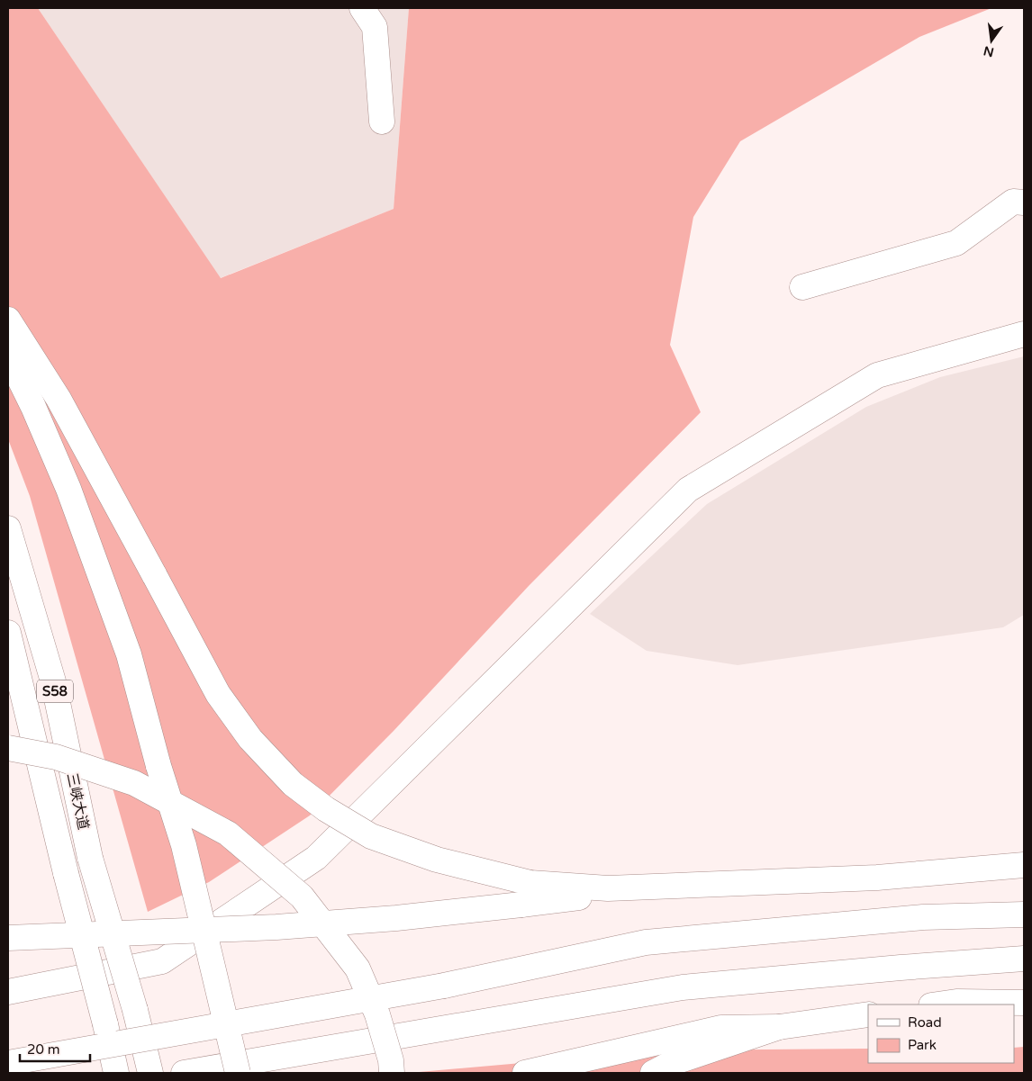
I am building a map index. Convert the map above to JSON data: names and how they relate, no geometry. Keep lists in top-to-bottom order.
{
  "streets": {
    "main road": ["S58", "三峡大道"]
  },
  "legend": ["Road", "Park"],
  "scale_bar": "20 m",
  "north": "bottom"
}
